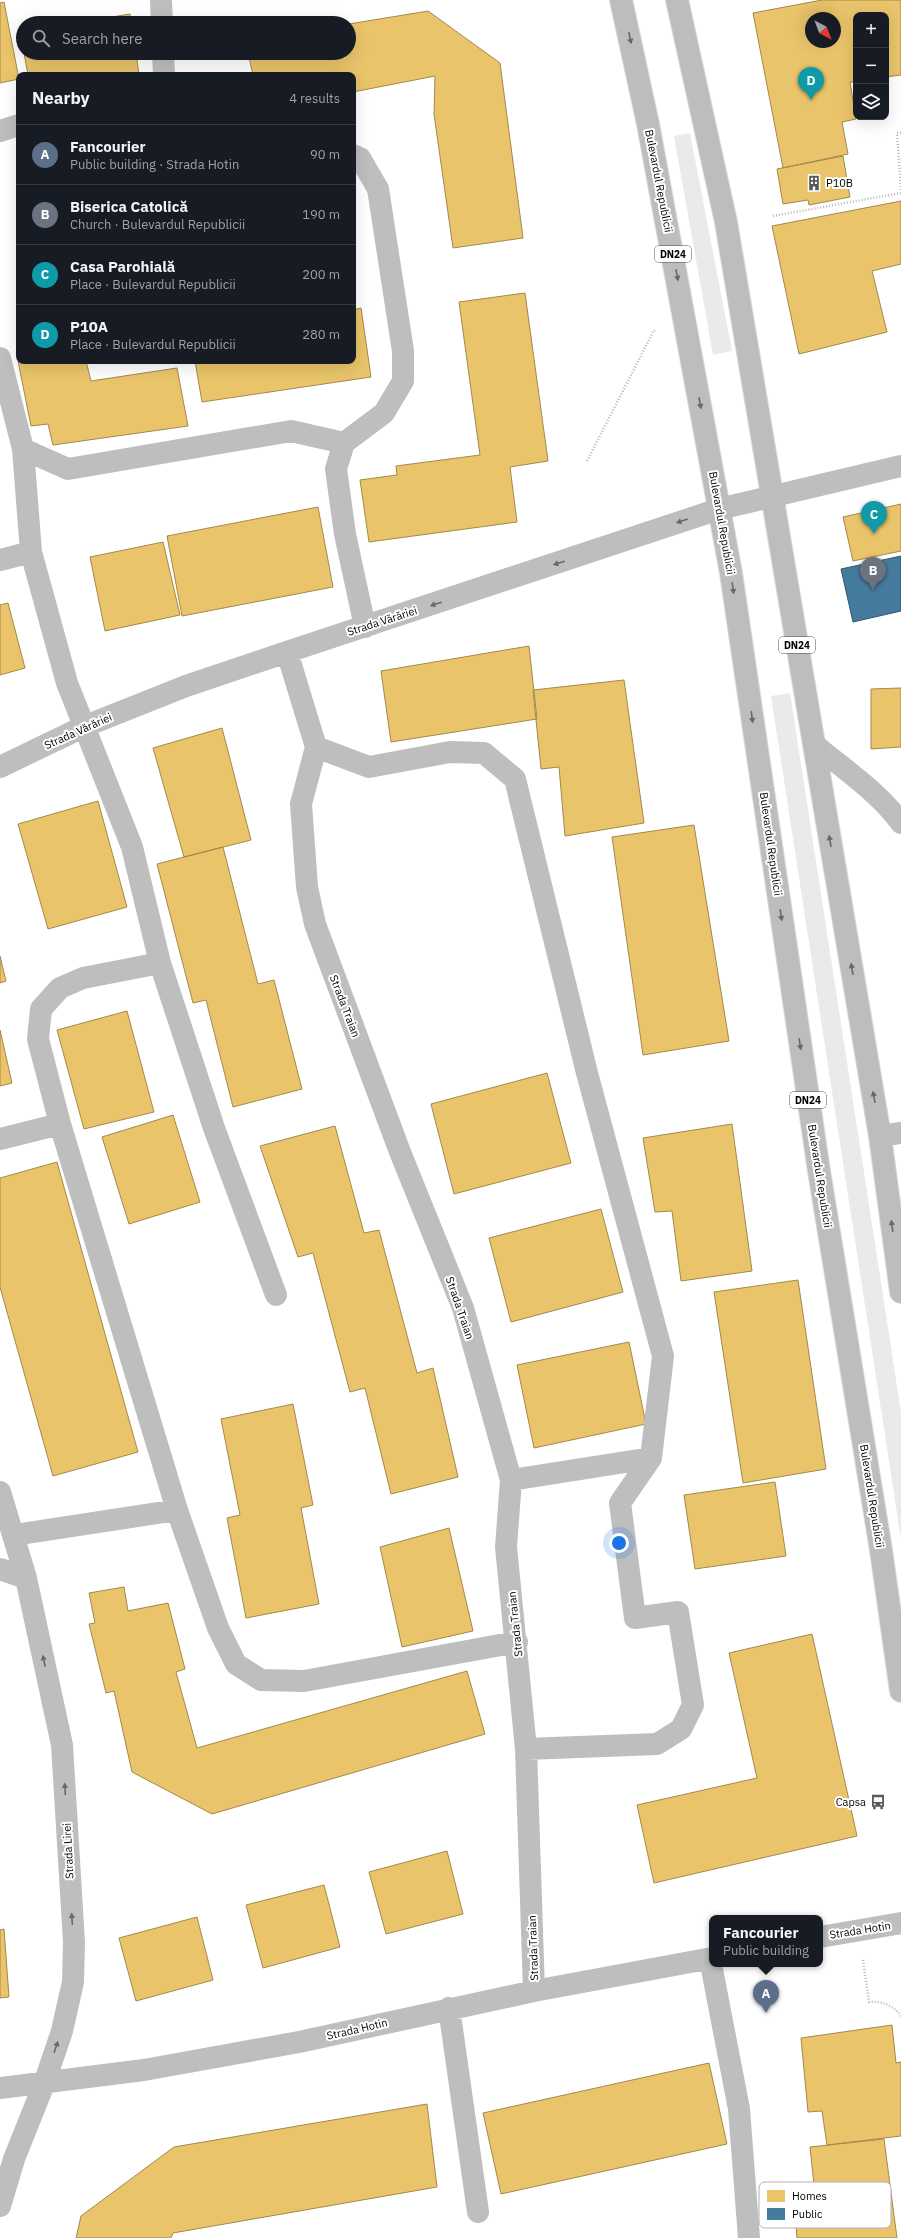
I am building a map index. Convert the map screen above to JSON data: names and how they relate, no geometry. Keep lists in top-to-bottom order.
{
  "streets": {
    "main road": ["Bulevardul Republicii", "DN24"],
    "street": [
      "Strada Vărăriei",
      "Strada Traian",
      "Strada Lirei",
      "Strada Hotin"
    ]
  },
  "crossings": [
    ["Bulevardul Republicii", "Strada Vărăriei"],
    ["DN24", "Strada Vărăriei"],
    ["Strada Traian", "Strada Hotin"],
    ["Strada Lirei", "Strada Hotin"]
  ],
  "one_way": ["Strada Vărăriei", "Strada Lirei"],
  "places": {
    "building": ["P10B"],
    "bus stop": ["Capsa"]
  },
  "legend": ["Homes", "Public"],
  "north": "bottom right",
  "page": {
    "map_buttons": ["+", "−"],
    "search": "Search here",
    "pins": [
      "D",
      "C",
      "B",
      "A"
    ],
    "heading": ["Nearby", "4 results"],
    "list": [
      {
        "mark": "A",
        "name": "Fancourier",
        "note": "Public building · Strada Hotin",
        "value": "90 m"
      },
      {
        "mark": "B",
        "name": "Biserica Catolică",
        "note": "Church · Bulevardul Republicii",
        "value": "190 m"
      },
      {
        "mark": "C",
        "name": "Casa Parohială",
        "note": "Place · Bulevardul Republicii",
        "value": "200 m"
      },
      {
        "mark": "D",
        "name": "P10A",
        "note": "Place · Bulevardul Republicii",
        "value": "280 m"
      }
    ],
    "popup": ["Fancourier", "Public building"]
  }
}
